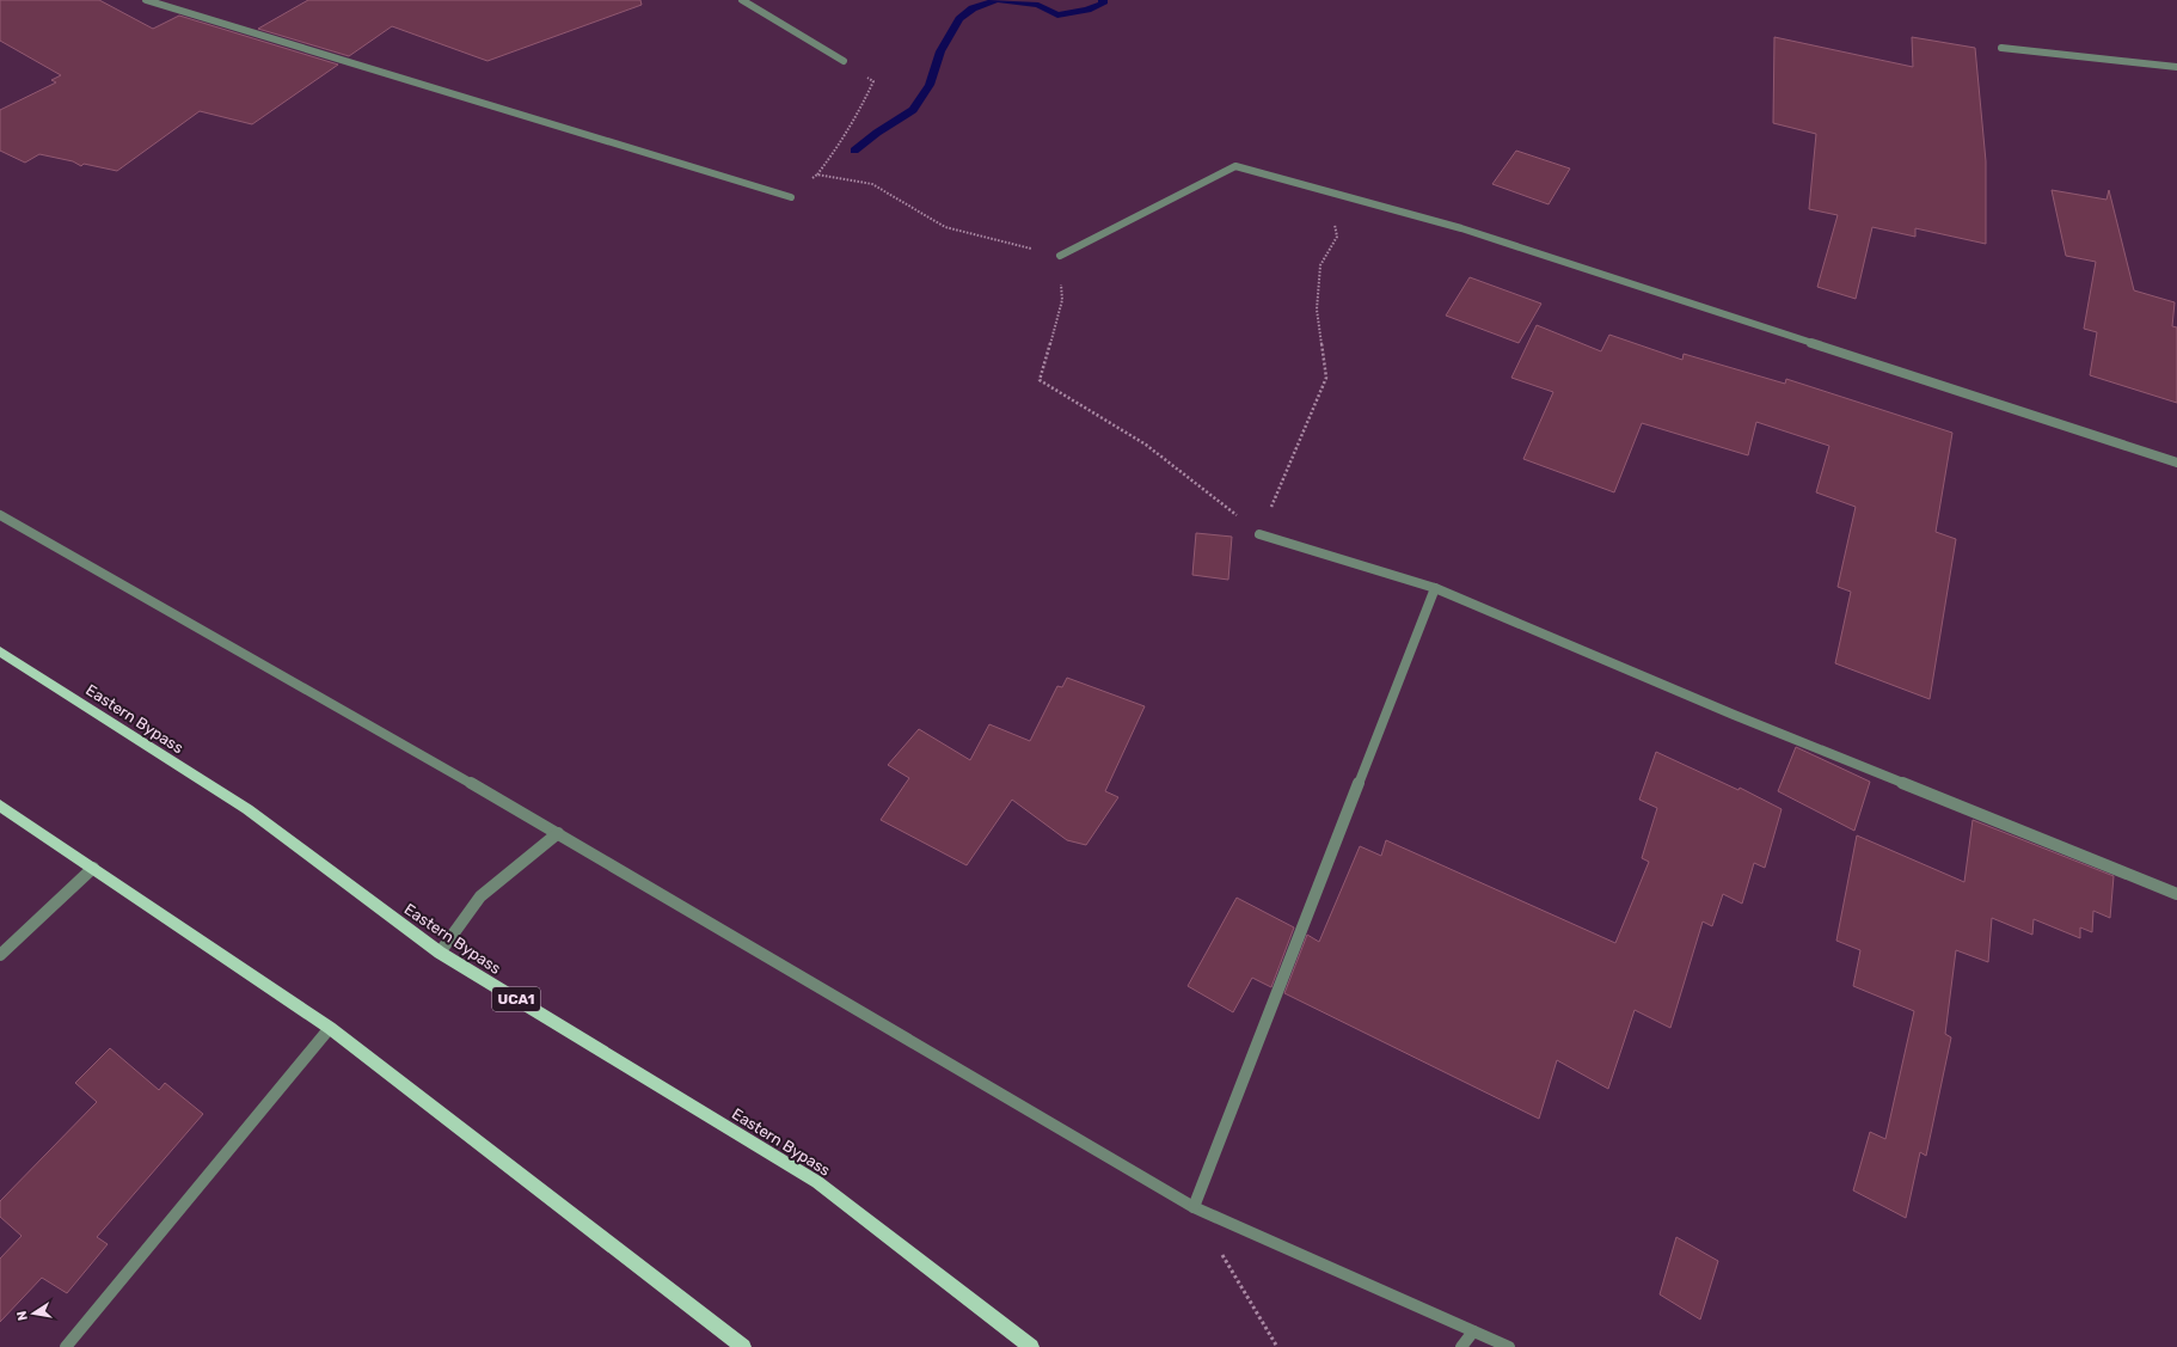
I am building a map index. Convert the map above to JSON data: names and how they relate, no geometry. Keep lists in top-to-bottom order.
{
  "streets": {
    "main road": ["Eastern Bypass", "UCA1"]
  },
  "north": "left"
}
